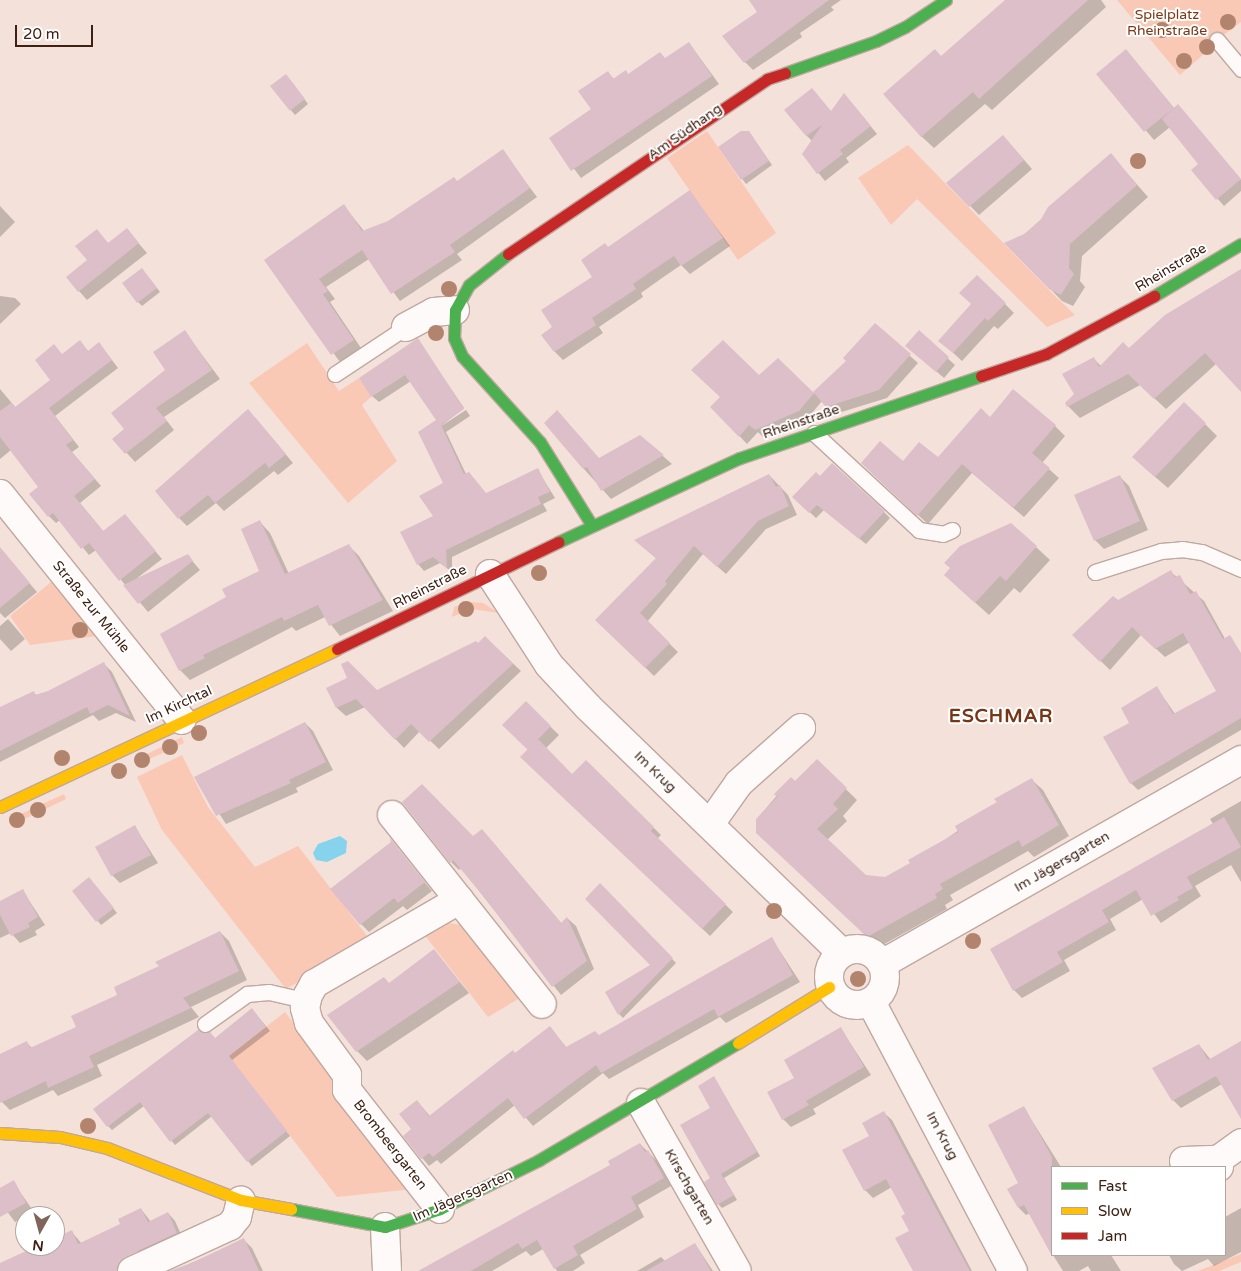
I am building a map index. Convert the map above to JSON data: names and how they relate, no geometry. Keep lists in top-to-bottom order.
{
  "streets": {
    "street": [
      "Am Südhang",
      "Rheinstraße",
      "Straße zur Mühle",
      "Im Kirchtal",
      "Im Krug",
      "Im Jägersgarten",
      "Brombeergarten",
      "Kirschgarten"
    ]
  },
  "crossings": [
    ["Am Südhang", "Rheinstraße"],
    ["Rheinstraße", "Im Kirchtal"],
    ["Rheinstraße", "Im Krug"],
    ["Straße zur Mühle", "Im Kirchtal"],
    ["Im Krug", "Im Jägersgarten"],
    ["Im Jägersgarten", "Brombeergarten"],
    ["Im Jägersgarten", "Kirschgarten"]
  ],
  "districts": ["ESCHMAR"],
  "parks": ["Spielplatz Rheinstraße"],
  "legend": ["Fast", "Slow", "Jam"],
  "scale_bar": "20 m",
  "north": "bottom"
}
